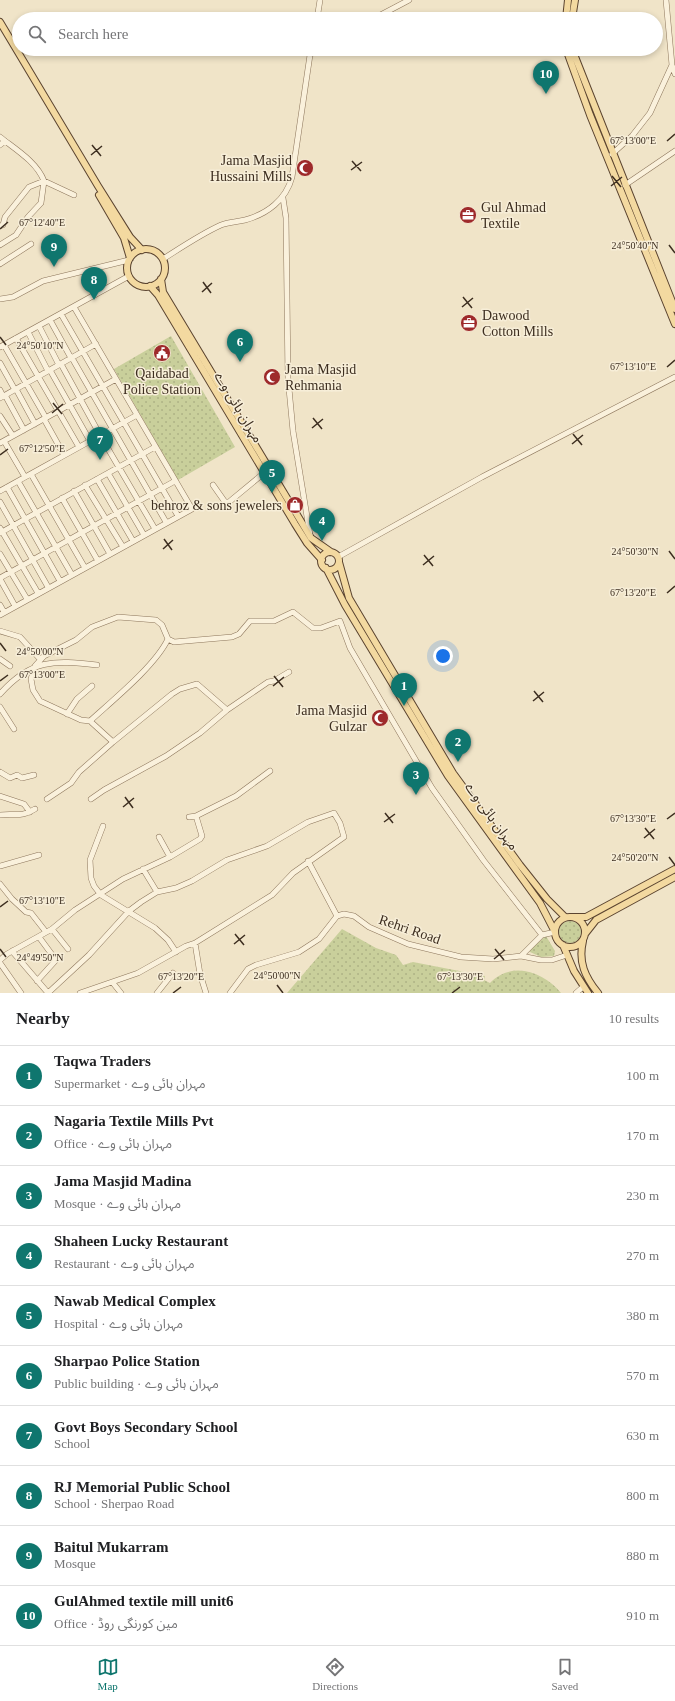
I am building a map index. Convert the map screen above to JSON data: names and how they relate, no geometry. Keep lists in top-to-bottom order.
{
  "streets": {
    "main road": ["مہران ہائی وے"],
    "street": ["Rehri Road"]
  },
  "places": {
    "mosque": ["Jama Masjid Hussaini Mills", "Jama Masjid Rehmania", "Jama Masjid Gulzar"],
    "office": ["Gul Ahmad Textile", "Dawood Cotton Mills"],
    "public building": ["Qaidabad Police Station"],
    "shop": ["behroz & sons jewelers"]
  },
  "page": {
    "search": "Search here",
    "pins": [
      "10",
      "9",
      "8",
      "6",
      "7",
      "5",
      "4",
      "1",
      "2",
      "3"
    ],
    "heading": ["Nearby", "10 results"],
    "list": [
      {
        "mark": "1",
        "name": "Taqwa Traders",
        "note": "Supermarket · مہران ہائی وے",
        "value": "100 m"
      },
      {
        "mark": "2",
        "name": "Nagaria Textile Mills Pvt",
        "note": "Office · مہران ہائی وے",
        "value": "170 m"
      },
      {
        "mark": "3",
        "name": "Jama Masjid Madina",
        "note": "Mosque · مہران ہائی وے",
        "value": "230 m"
      },
      {
        "mark": "4",
        "name": "Shaheen Lucky Restaurant",
        "note": "Restaurant · مہران ہائی وے",
        "value": "270 m"
      },
      {
        "mark": "5",
        "name": "Nawab Medical Complex",
        "note": "Hospital · مہران ہائی وے",
        "value": "380 m"
      },
      {
        "mark": "6",
        "name": "Sharpao Police Station",
        "note": "Public building · مہران ہائی وے",
        "value": "570 m"
      },
      {
        "mark": "7",
        "name": "Govt Boys Secondary School",
        "note": "School",
        "value": "630 m"
      },
      {
        "mark": "8",
        "name": "RJ Memorial Public School",
        "note": "School · Sherpao Road",
        "value": "800 m"
      },
      {
        "mark": "9",
        "name": "Baitul Mukarram",
        "note": "Mosque",
        "value": "880 m"
      },
      {
        "mark": "10",
        "name": "GulAhmed textile mill unit6",
        "note": "Office · مین کورنگی روڈ",
        "value": "910 m"
      }
    ],
    "nav": ["Map", "Directions", "Saved"]
  },
  "coordinates": [
    "67°13'00\"E",
    "67°12'40\"E",
    "24°50'40\"N",
    "24°50'10\"N",
    "67°13'10\"E",
    "67°12'50\"E",
    "24°50'30\"N",
    "67°13'20\"E",
    "24°50'00\"N",
    "67°13'30\"E",
    "24°50'20\"N",
    "24°49'50\"N"
  ]
}
